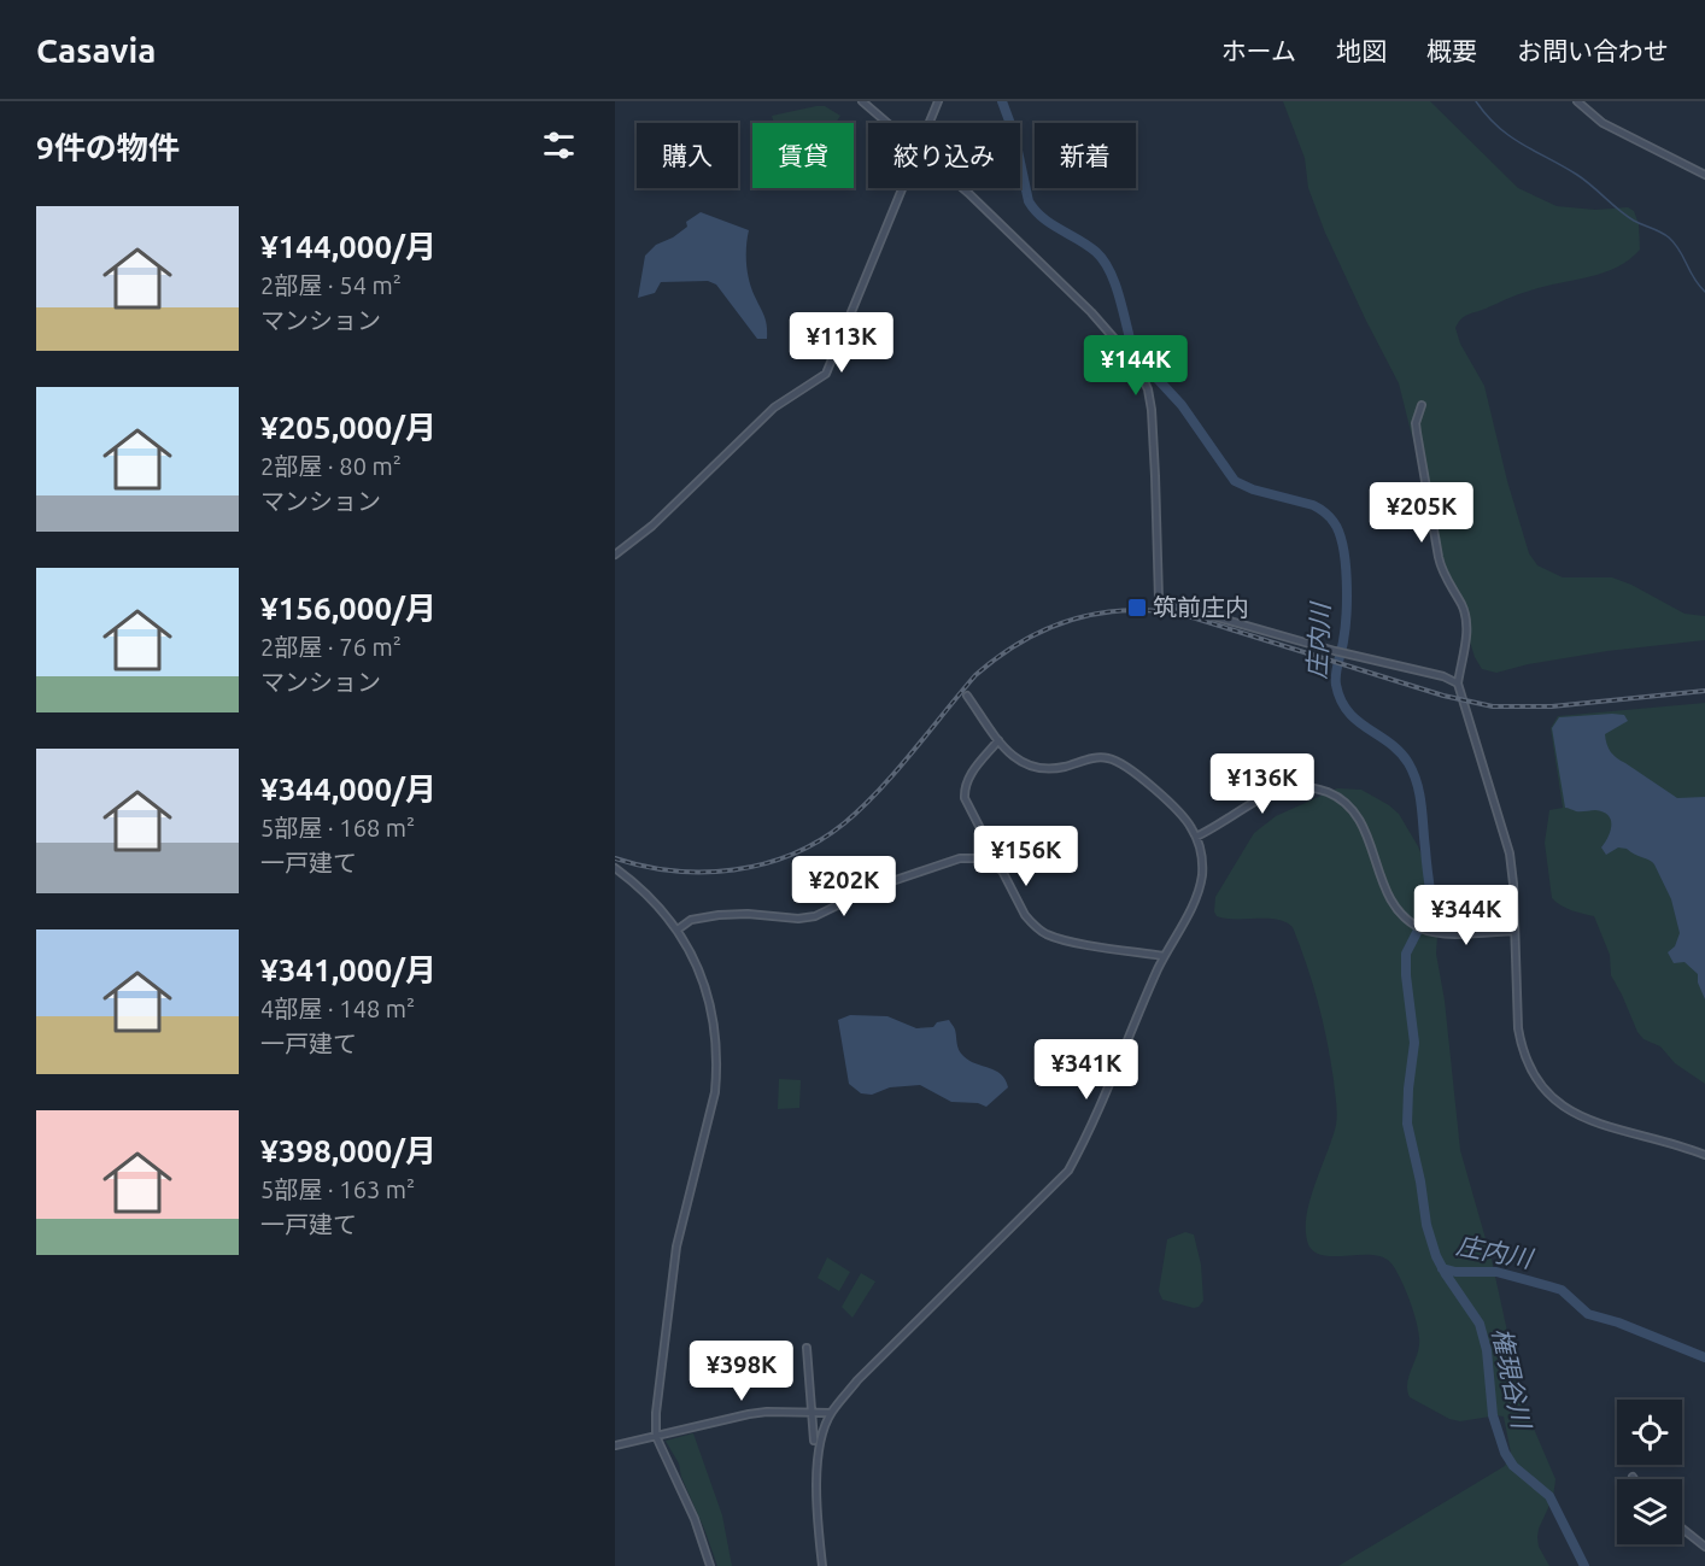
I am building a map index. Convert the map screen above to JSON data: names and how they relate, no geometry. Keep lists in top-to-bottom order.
{
  "water": ["庄内川", "権現谷川"],
  "places": {
    "transit": ["筑前庄内"]
  },
  "page": {
    "header": "Casavia",
    "nav": [
      "ホーム",
      "地図",
      "概要",
      "お問い合わせ"
    ],
    "heading": "9件の物件",
    "chip": [
      "購入",
      "賃貸",
      "絞り込み",
      "新着"
    ],
    "list": [
      {
        "name": "¥144,000/月",
        "note": "2部屋 · 54 m² · マンション"
      },
      {
        "name": "¥205,000/月",
        "note": "2部屋 · 80 m² · マンション"
      },
      {
        "name": "¥156,000/月",
        "note": "2部屋 · 76 m² · マンション"
      },
      {
        "name": "¥344,000/月",
        "note": "5部屋 · 168 m² · 一戸建て"
      },
      {
        "name": "¥341,000/月",
        "note": "4部屋 · 148 m² · 一戸建て"
      },
      {
        "name": "¥398,000/月",
        "note": "5部屋 · 163 m² · 一戸建て"
      }
    ],
    "price": [
      "¥113K",
      "¥144K",
      "¥205K",
      "¥136K",
      "¥156K",
      "¥202K",
      "¥344K",
      "¥341K",
      "¥398K"
    ]
  }
}
